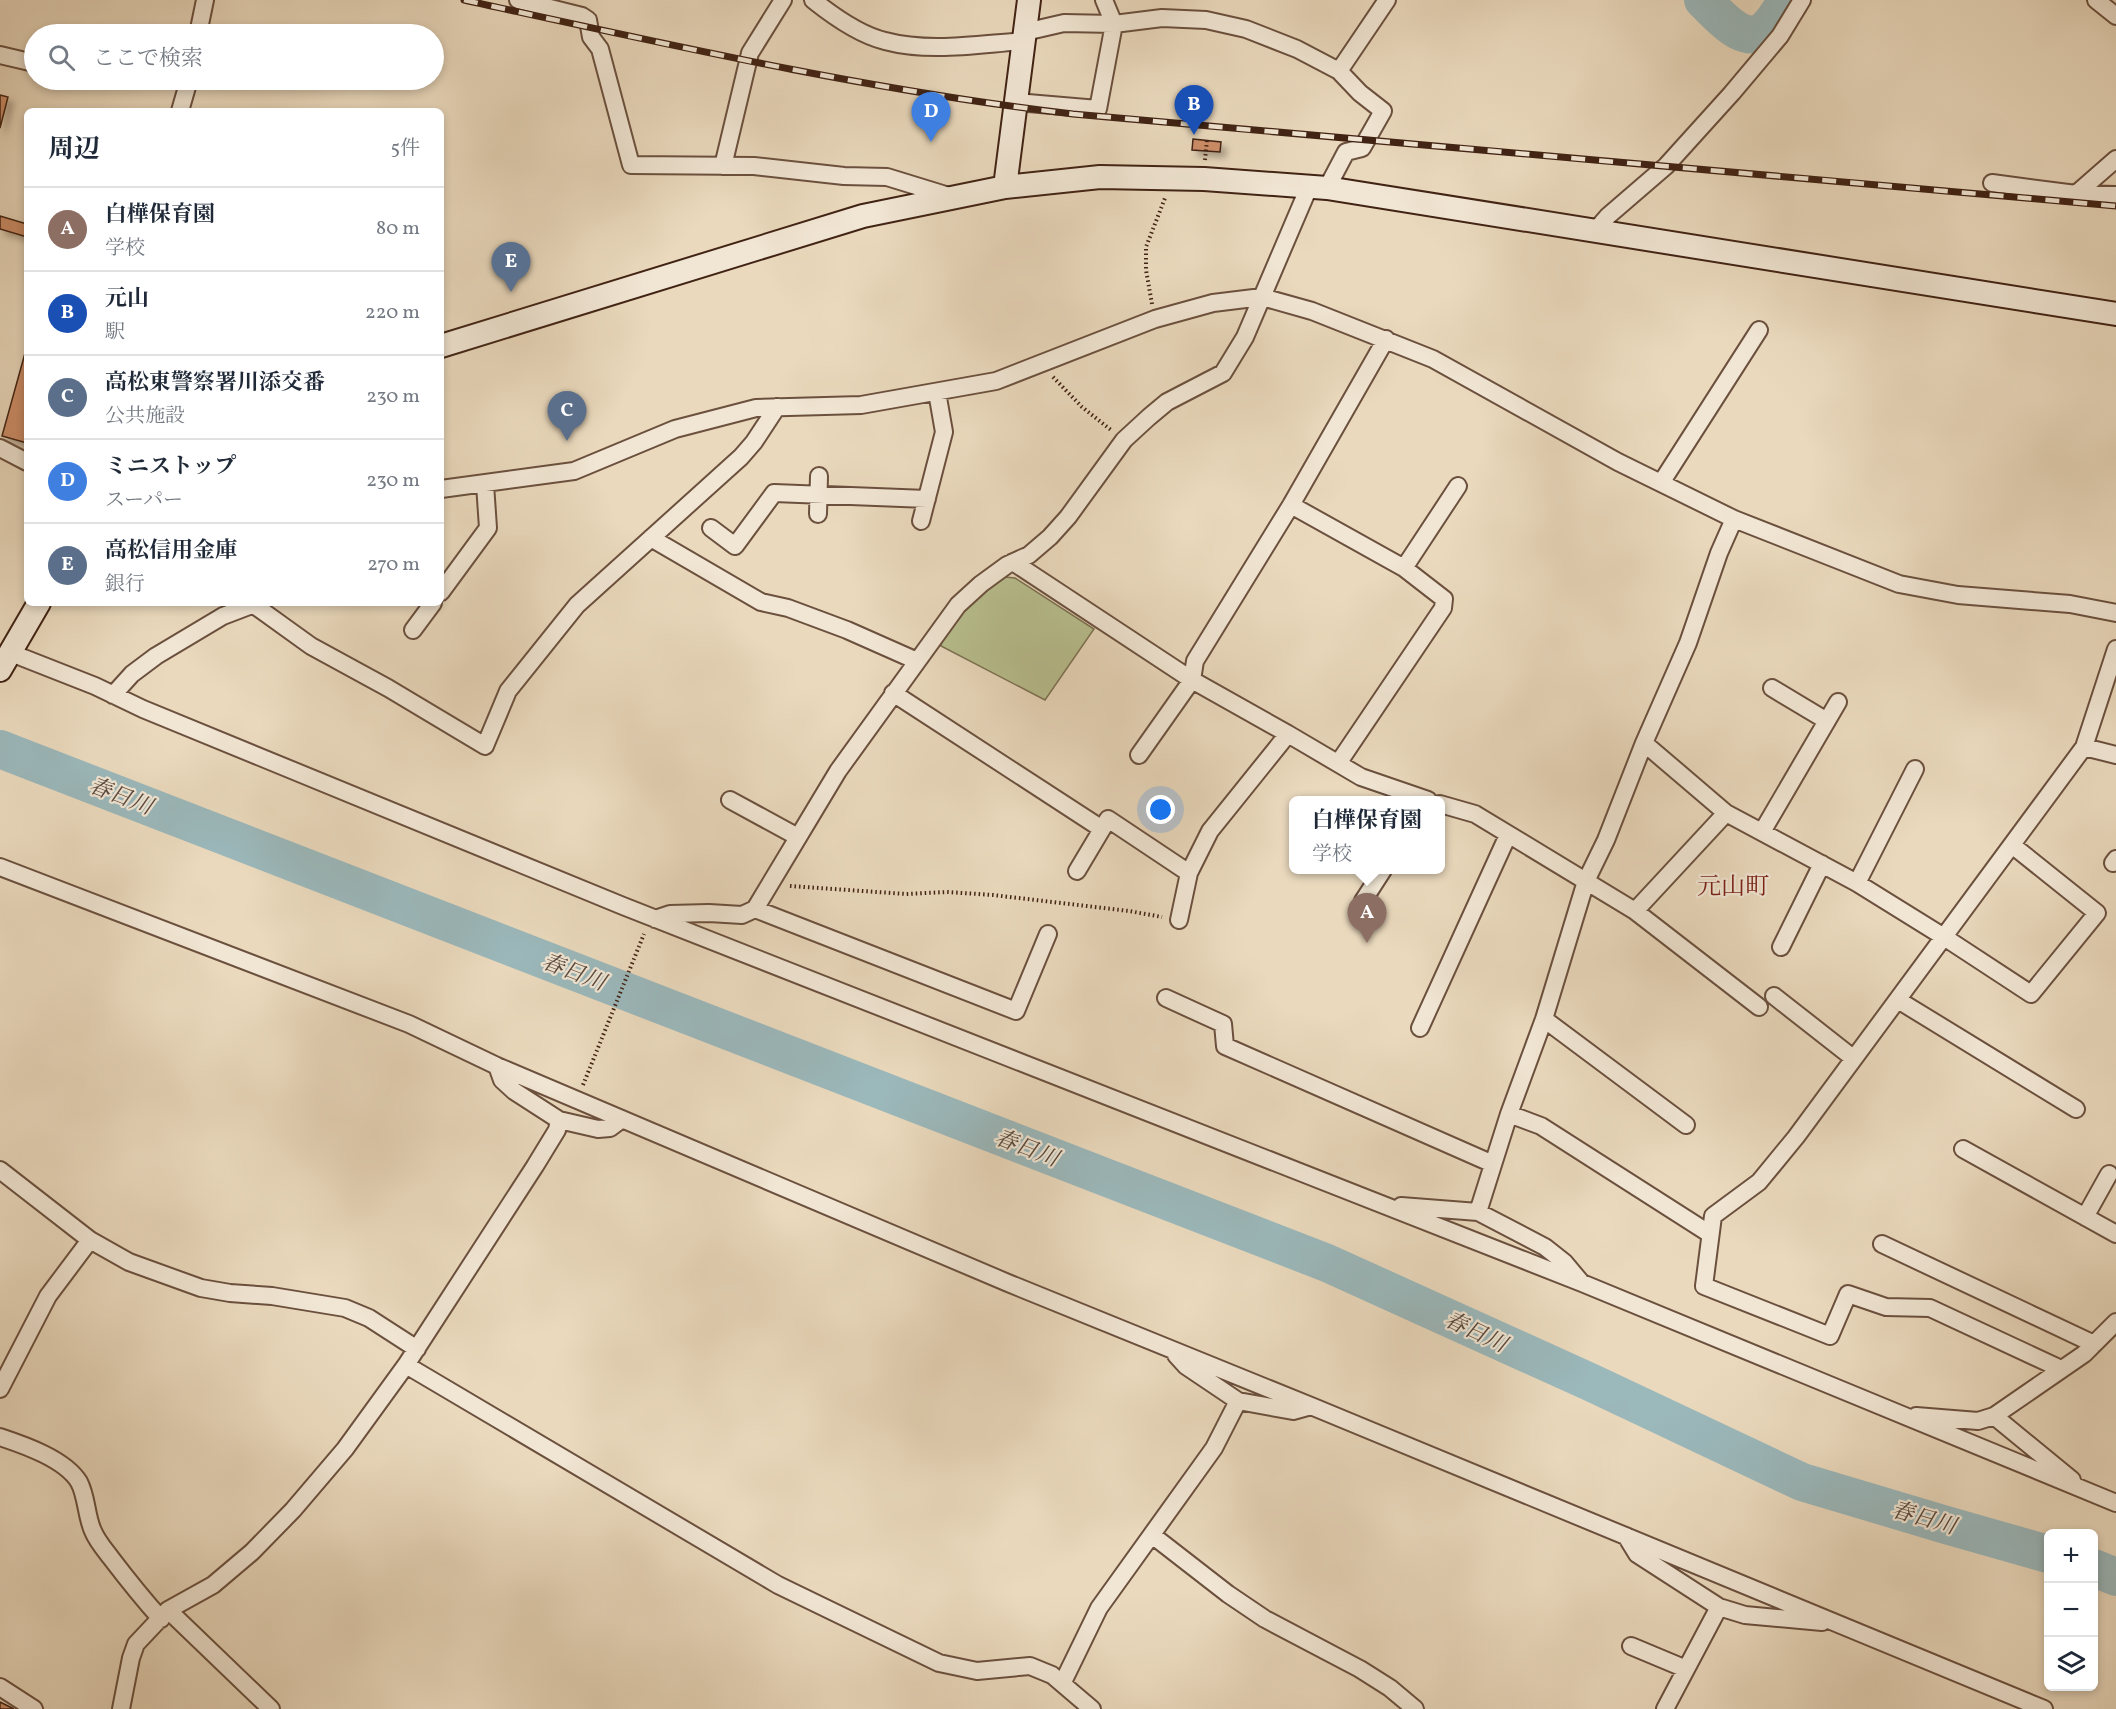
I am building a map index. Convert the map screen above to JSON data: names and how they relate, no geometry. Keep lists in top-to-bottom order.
{
  "districts": ["元山町"],
  "water": ["春日川"],
  "page": {
    "search": "ここで検索",
    "pins": [
      "B",
      "D",
      "E",
      "C",
      "A"
    ],
    "heading": ["周辺", "5件"],
    "list": [
      {
        "mark": "A",
        "name": "白樺保育園",
        "note": "学校",
        "value": "80 m"
      },
      {
        "mark": "B",
        "name": "元山",
        "note": "駅",
        "value": "220 m"
      },
      {
        "mark": "C",
        "name": "高松東警察署川添交番",
        "note": "公共施設",
        "value": "230 m"
      },
      {
        "mark": "D",
        "name": "ミニストップ",
        "note": "スーパー",
        "value": "230 m"
      },
      {
        "mark": "E",
        "name": "高松信用金庫",
        "note": "銀行",
        "value": "270 m"
      }
    ],
    "popup": ["白樺保育園", "学校"],
    "map_buttons": ["+", "−"]
  }
}
